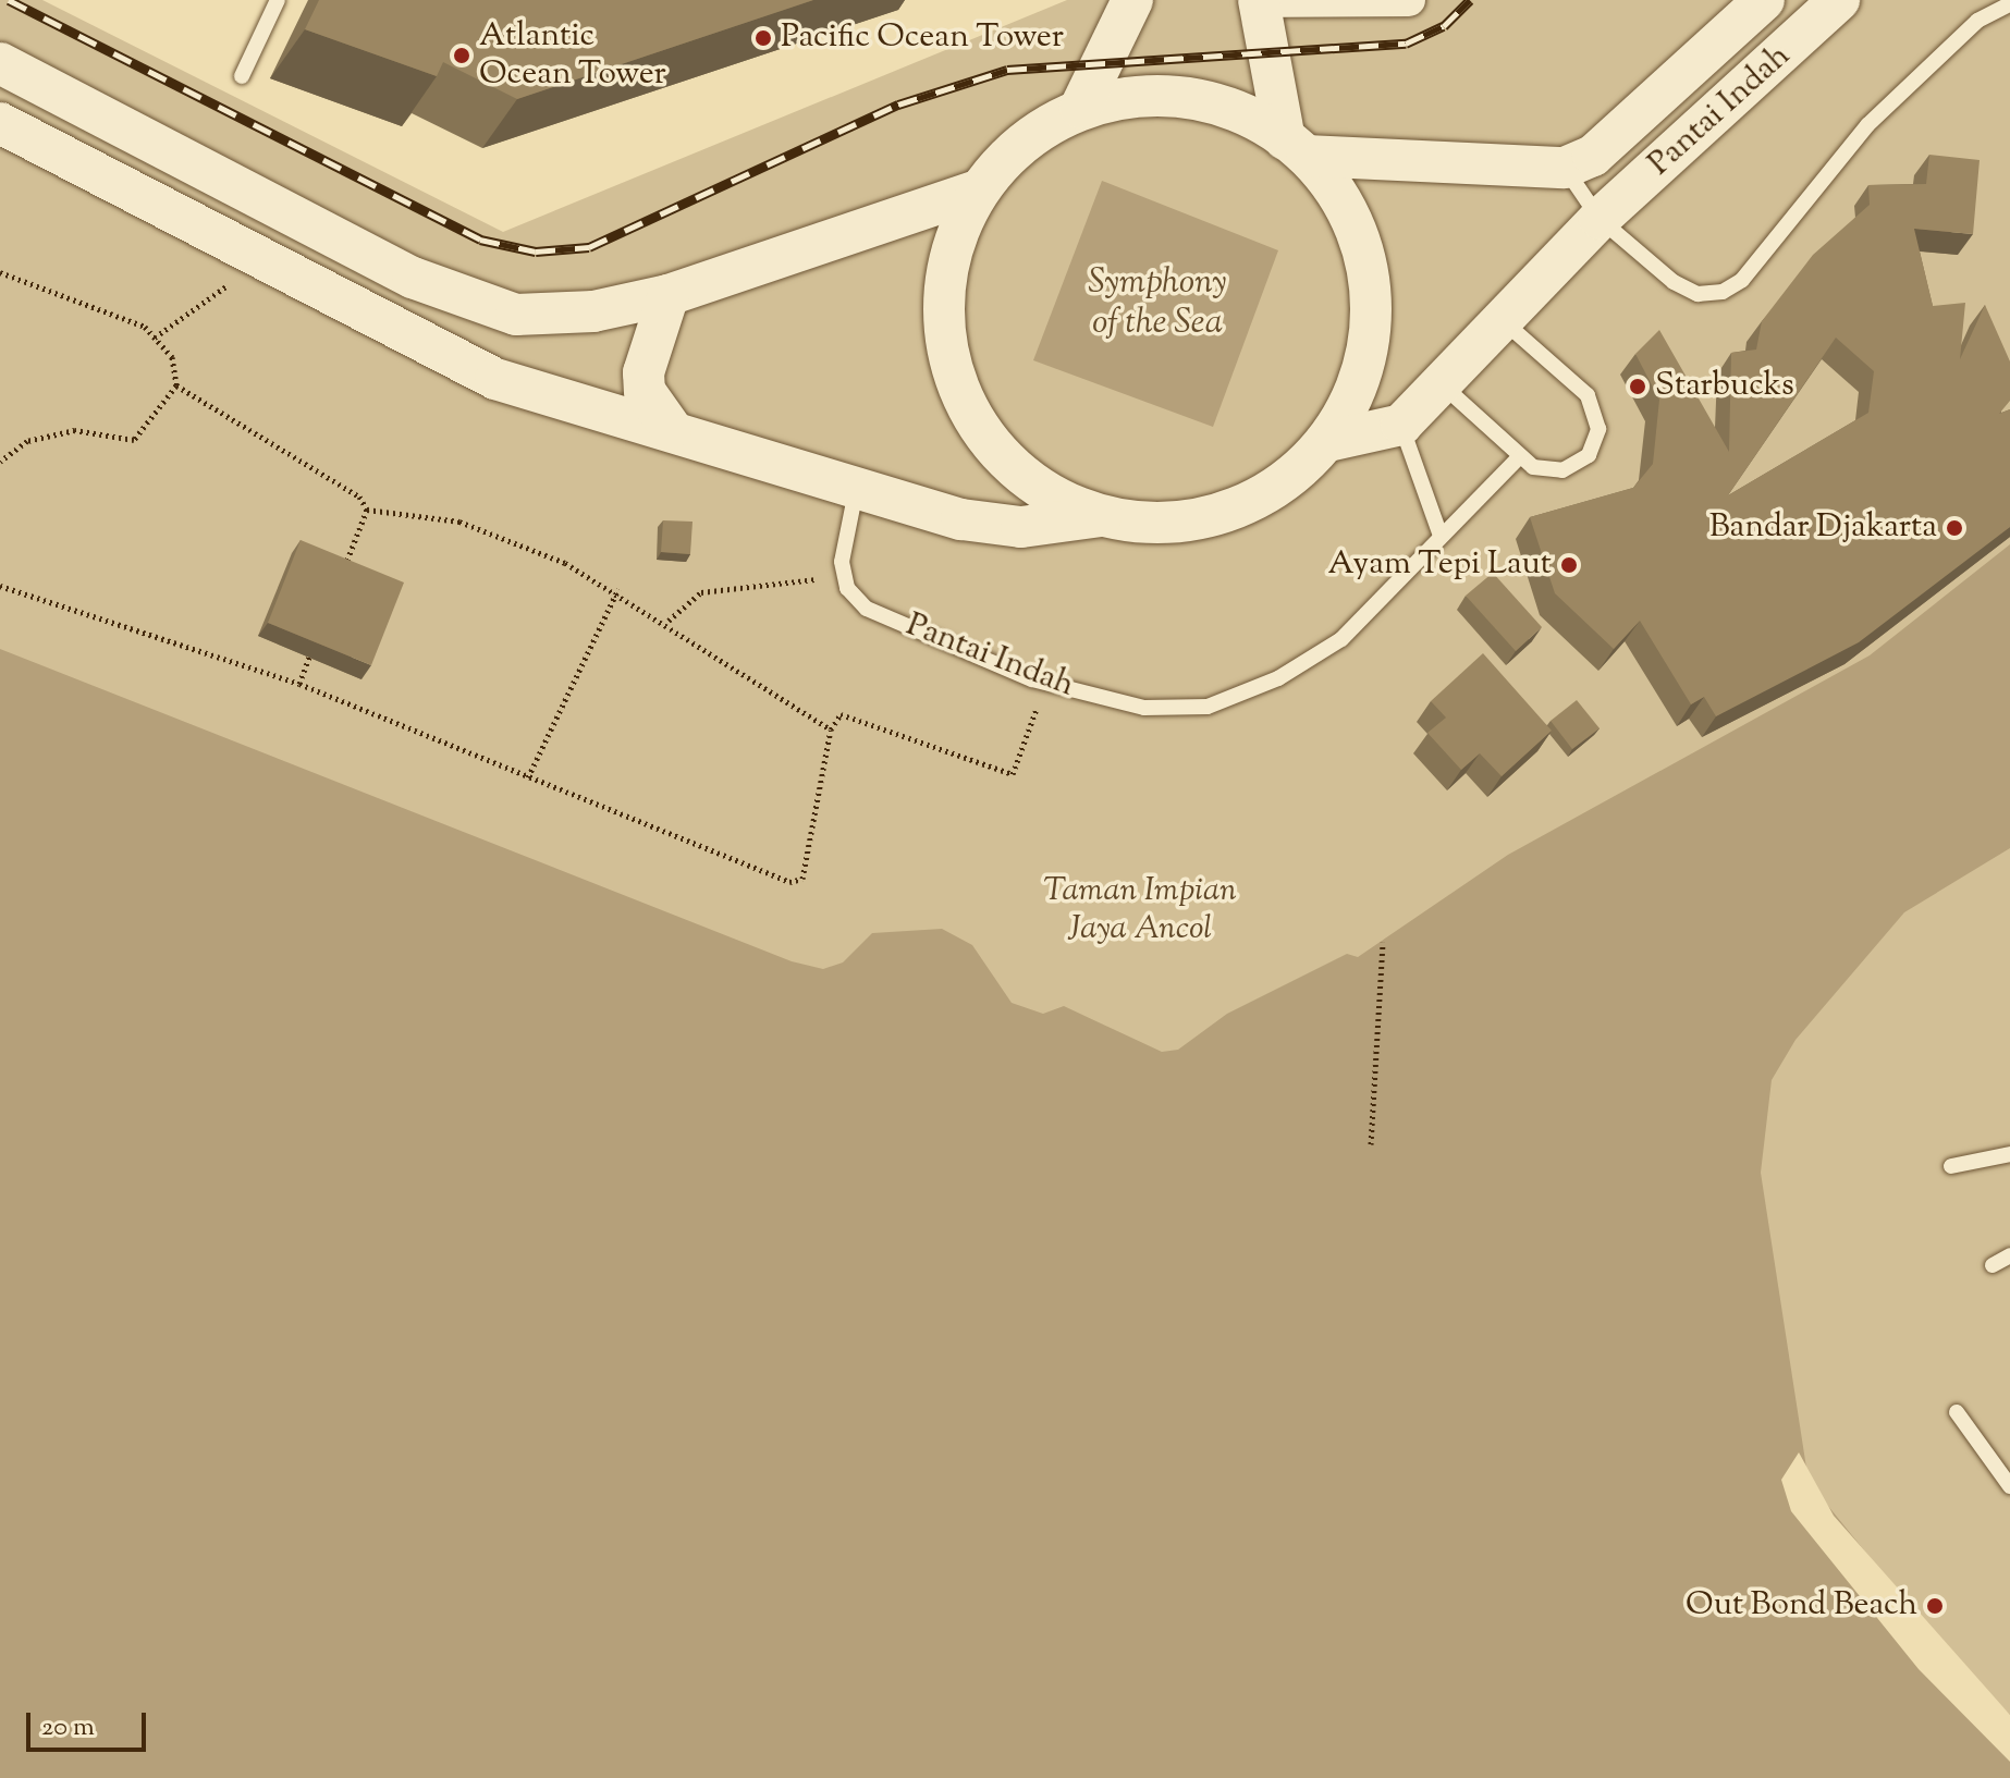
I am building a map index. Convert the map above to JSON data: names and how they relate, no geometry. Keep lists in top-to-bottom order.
{
  "streets": {
    "street": ["Pantai Indah"]
  },
  "water": ["Symphony of the Sea"],
  "parks": ["Taman Impian Jaya Ancol"],
  "places": [
    "Pacific Ocean Tower",
    "Atlantic Ocean Tower",
    "Starbucks",
    "Bandar Djakarta",
    "Ayam Tepi Laut",
    "Out Bond Beach"
  ],
  "scale_bar": "20 m"
}
